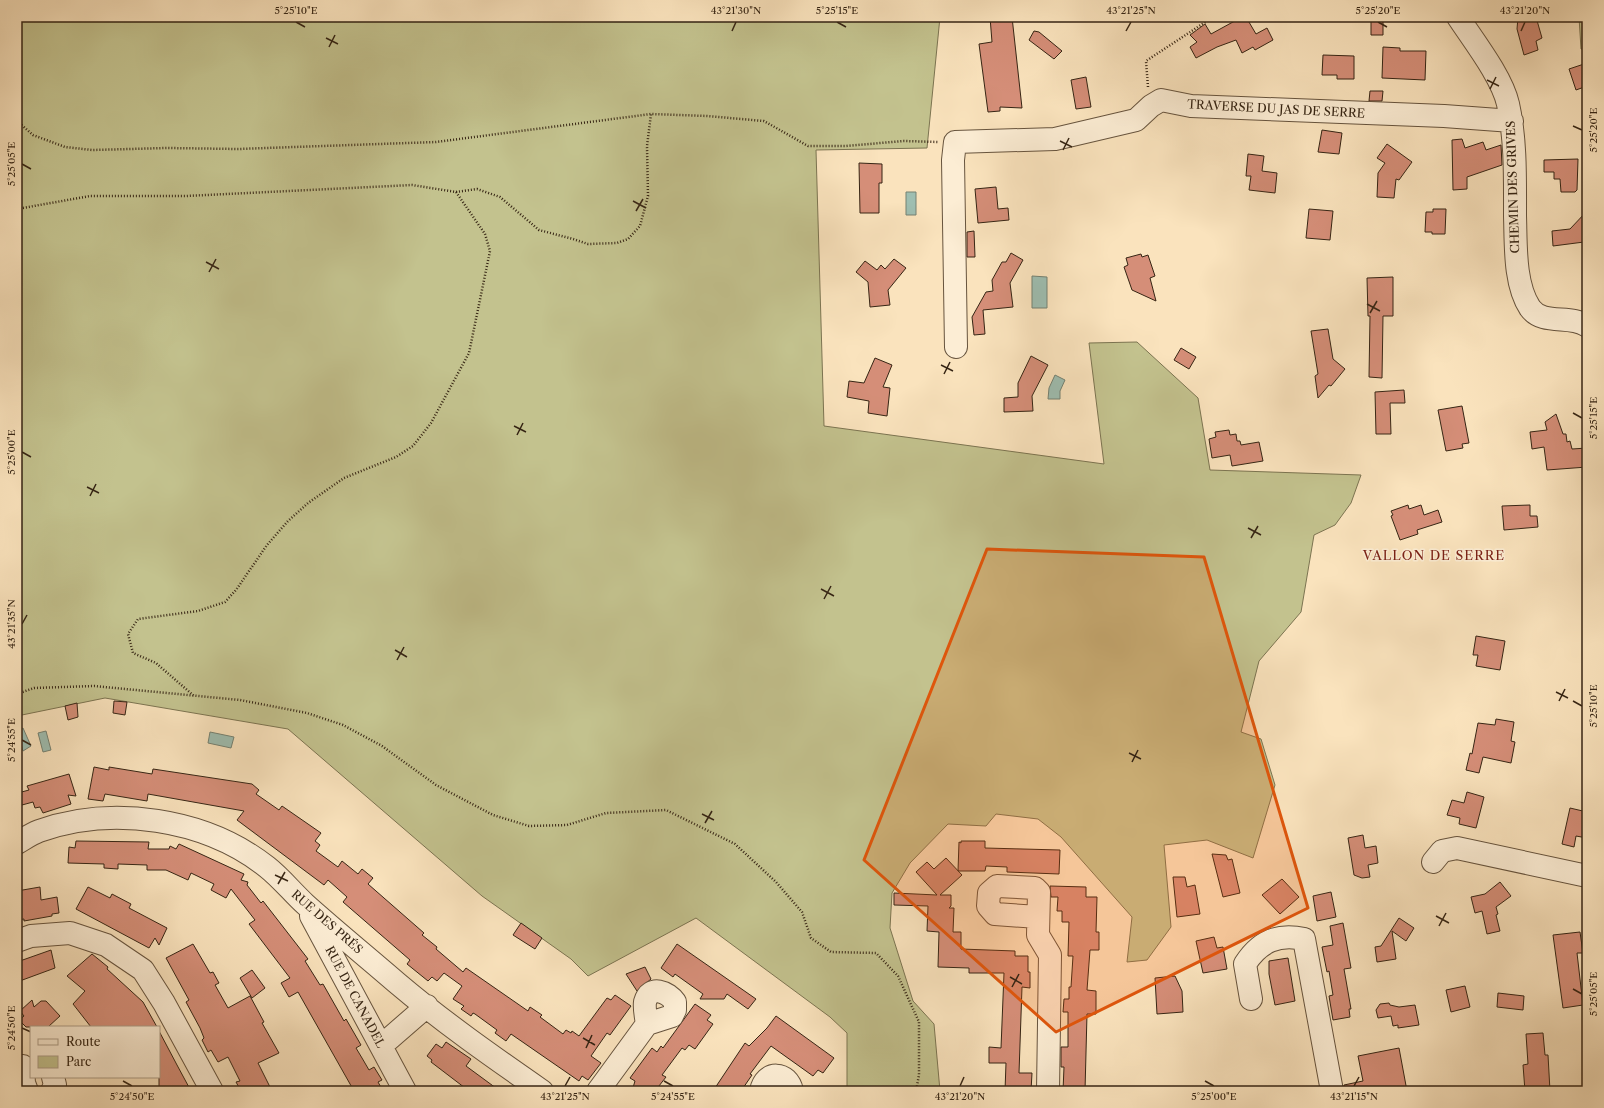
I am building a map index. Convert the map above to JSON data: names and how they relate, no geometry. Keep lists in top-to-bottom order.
{
  "streets": {
    "street": [
      "TRAVERSE DU JAS DE SERRE",
      "CHEMIN DES GRIVES",
      "RUE DES PRÉS",
      "RUE DE CANADEL"
    ]
  },
  "crossings": [
    ["TRAVERSE DU JAS DE SERRE", "CHEMIN DES GRIVES"],
    ["RUE DES PRÉS", "RUE DE CANADEL"]
  ],
  "districts": ["VALLON DE SERRE"],
  "legend": ["Route", "Parc"],
  "coordinates": [
    "5°25'10\"E",
    "43°21'30\"N",
    "5°25'15\"E",
    "43°21'25\"N",
    "5°25'20\"E",
    "43°21'20\"N",
    "5°25'05\"E",
    "5°25'00\"E",
    "43°21'35\"N",
    "5°24'55\"E",
    "5°24'50\"E",
    "43°21'15\"N"
  ]
}
